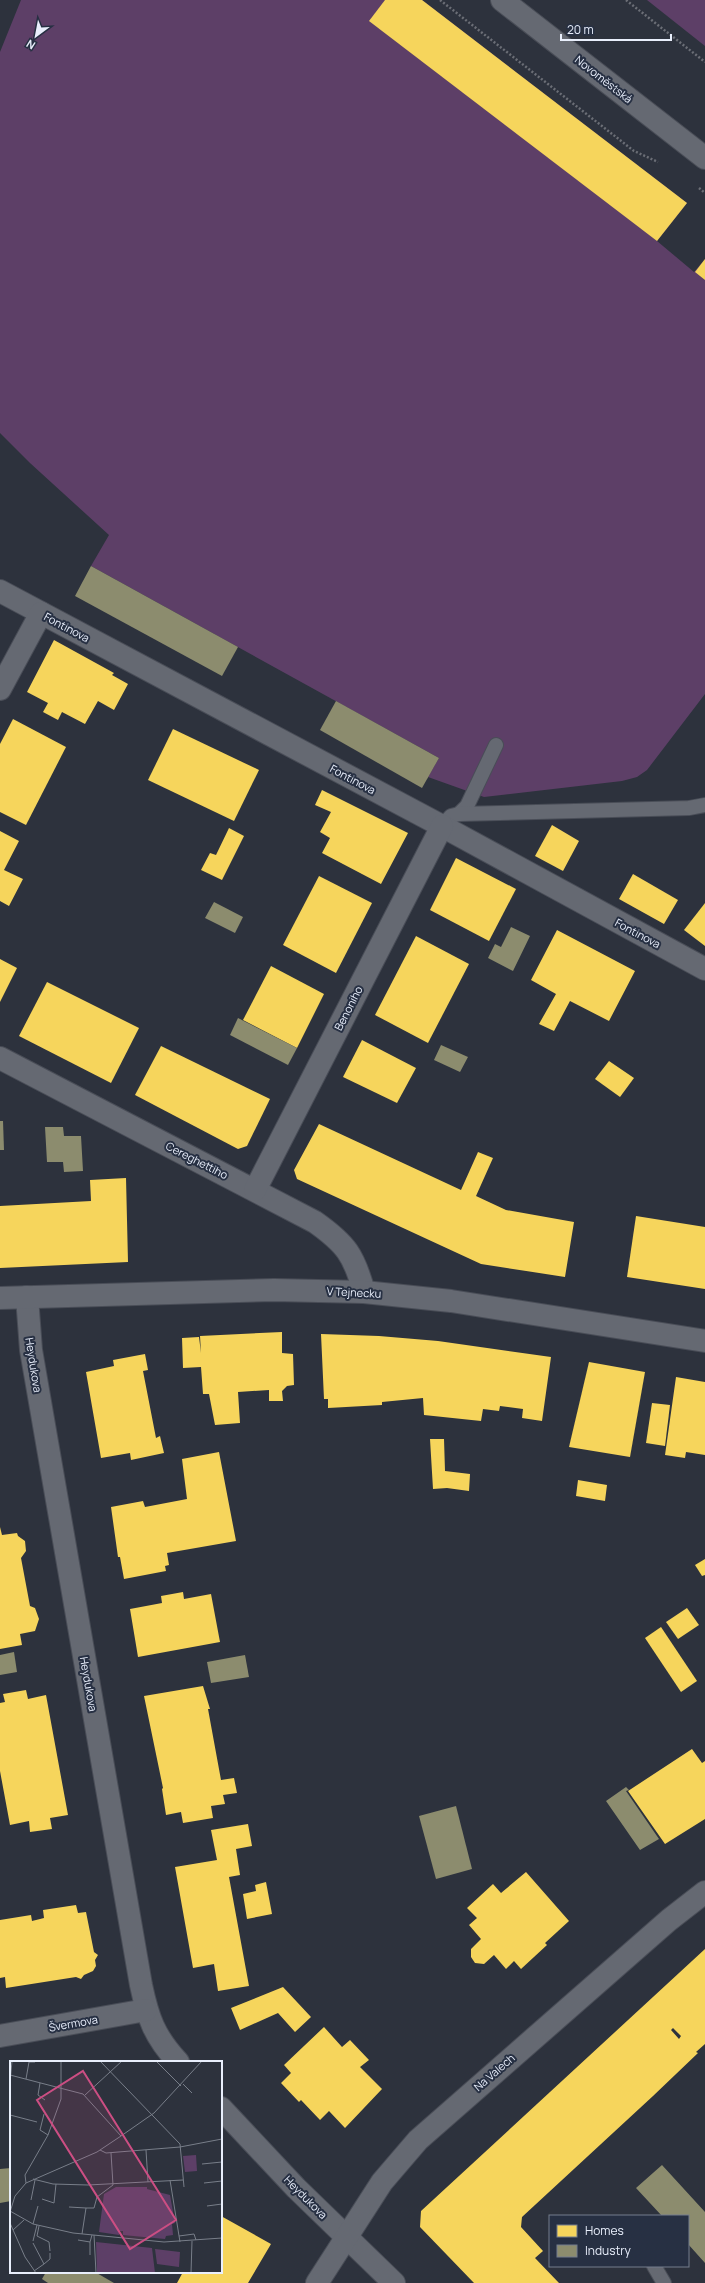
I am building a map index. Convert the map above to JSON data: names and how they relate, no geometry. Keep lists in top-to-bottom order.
{
  "streets": {
    "street": [
      "Novoměstská",
      "Fontinova",
      "Benoniho",
      "Cereghettiho",
      "V Tejnecku",
      "Heydukova",
      "Švermova",
      "Na Valech"
    ]
  },
  "crossings": [
    ["Fontinova", "Benoniho"],
    ["Benoniho", "Cereghettiho"],
    ["Cereghettiho", "V Tejnecku"],
    ["V Tejnecku", "Heydukova"],
    ["Heydukova", "Švermova"],
    ["Heydukova", "Na Valech"]
  ],
  "legend": ["Homes", "Industry"],
  "scale_bar": "20 m",
  "north": "bottom left"
}
